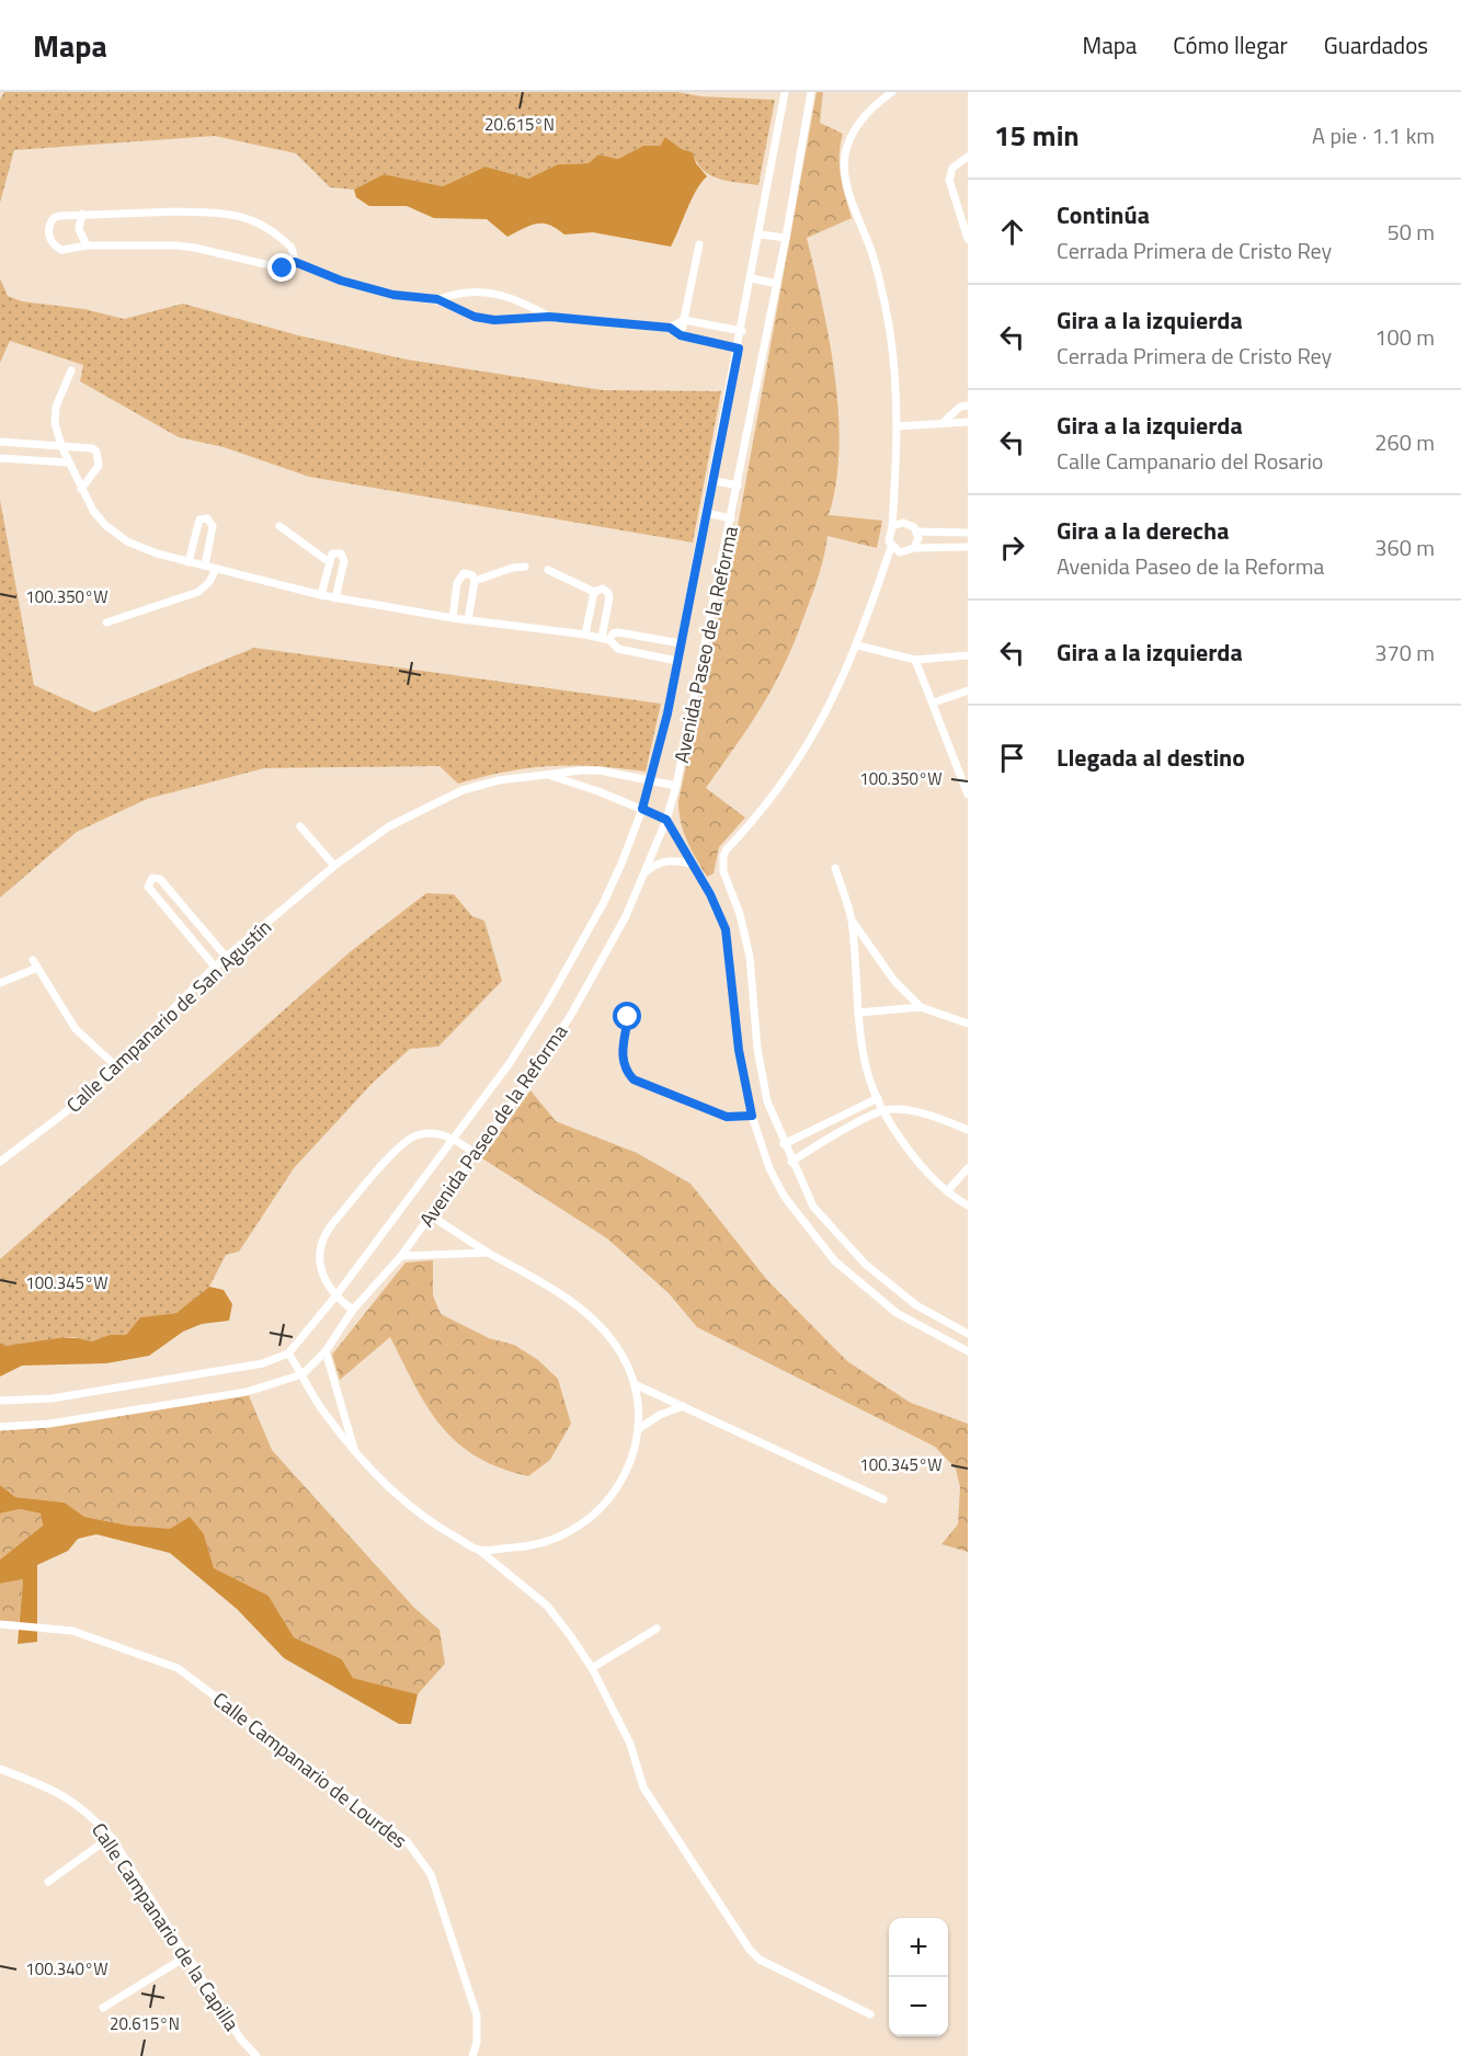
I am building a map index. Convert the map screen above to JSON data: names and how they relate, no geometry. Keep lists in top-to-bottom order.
{
  "streets": {
    "street": [
      "Avenida Paseo de la Reforma",
      "Calle Campanario de San Agustín",
      "Calle Campanario de Lourdes",
      "Calle Campanario de la Capilla"
    ]
  },
  "crossings": [
    ["Avenida Paseo de la Reforma", "Calle Campanario de San Agustín"]
  ],
  "page": {
    "header": "Mapa",
    "nav": ["Mapa", "Cómo llegar", "Guardados"],
    "heading": ["15 min", "A pie · 1.1 km"],
    "list": [
      ["Continúa", "Cerrada Primera de Cristo Rey", "50 m"],
      ["Gira a la izquierda", "Cerrada Primera de Cristo Rey", "100 m"],
      ["Gira a la izquierda", "Calle Campanario del Rosario", "260 m"],
      ["Gira a la derecha", "Avenida Paseo de la Reforma", "360 m"],
      ["Gira a la izquierda", "370 m"],
      "Llegada al destino"
    ],
    "map_buttons": ["+", "−"]
  },
  "coordinates": [
    "20.615°N",
    "100.350°W",
    "100.345°W",
    "100.340°W"
  ]
}
